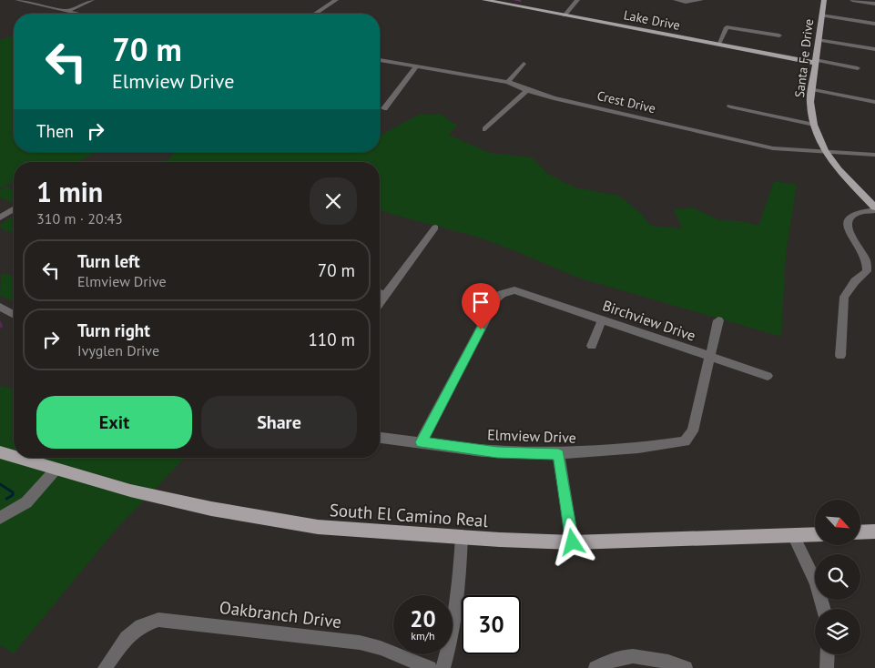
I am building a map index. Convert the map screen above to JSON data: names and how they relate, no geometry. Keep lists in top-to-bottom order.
{
  "streets": {
    "main road": ["Lake Drive", "Santa Fe Drive", "South El Camino Real"],
    "street": [
      "Crest Drive",
      "Birchview Drive",
      "Elmview Drive",
      "Oakbranch Drive"
    ]
  },
  "crossings": [
    ["Lake Drive", "Santa Fe Drive"],
    ["Santa Fe Drive", "Crest Drive"],
    ["Birchview Drive", "Elmview Drive"]
  ],
  "north": "bottom right",
  "page": {
    "turn": ["70 m", "Elmview Drive"],
    "then": "Then",
    "heading": ["1 min", "310 m · 20:43"],
    "list": [
      {
        "name": "Turn left",
        "note": "Elmview Drive",
        "value": "70 m"
      },
      {
        "name": "Turn right",
        "note": "Ivyglen Drive",
        "value": "110 m"
      }
    ],
    "buttons": ["Exit", "Share"],
    "speed": "20 km/h",
    "limit": "30"
  }
}
